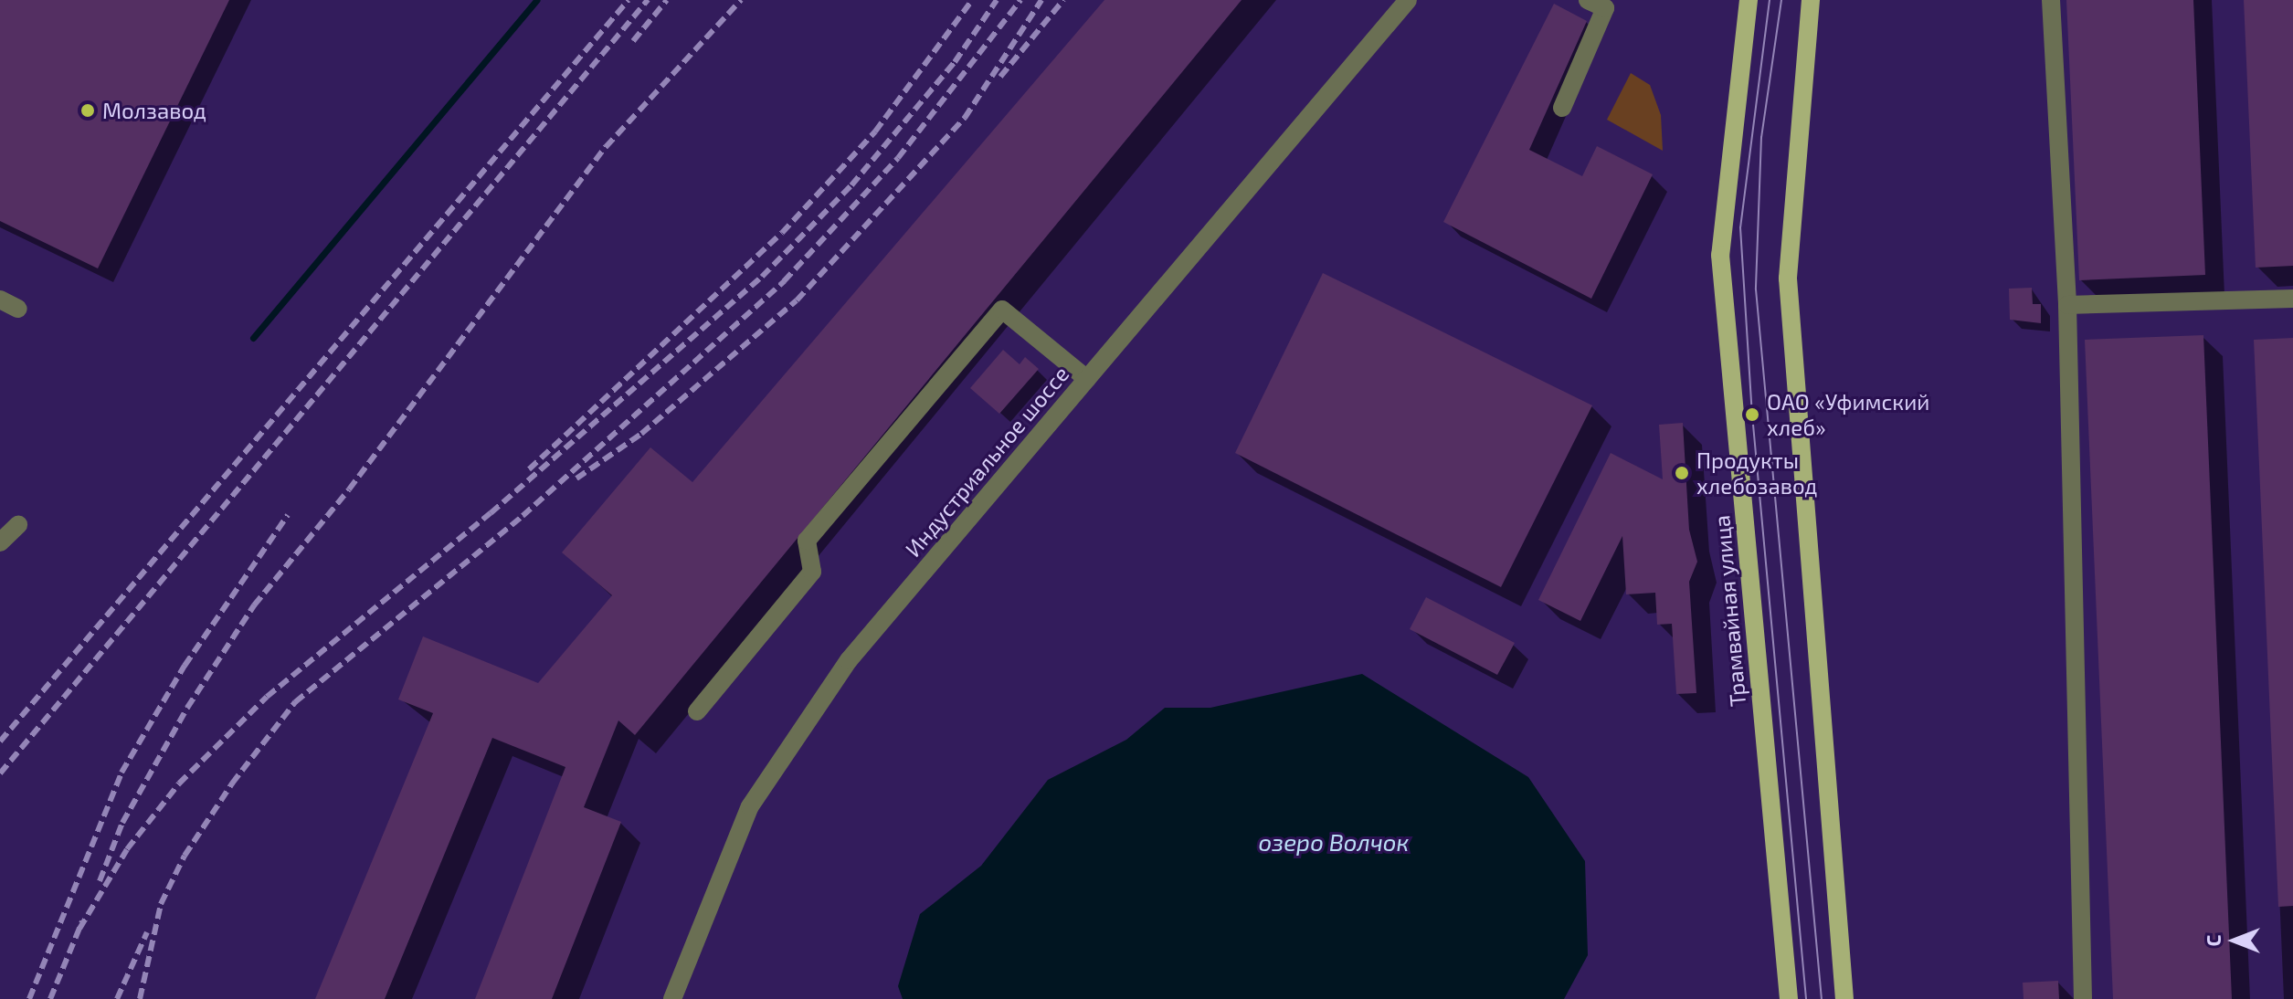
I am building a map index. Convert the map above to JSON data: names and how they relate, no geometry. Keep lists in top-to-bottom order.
{
  "streets": {
    "main road": ["Трамвайная улица"],
    "street": ["Индустриальное шоссе"]
  },
  "water": ["озеро Волчок"],
  "places": ["Молзавод", "ОАО «Уфимский хлеб»", "Продукты хлебозавод"],
  "north": "left"
}
